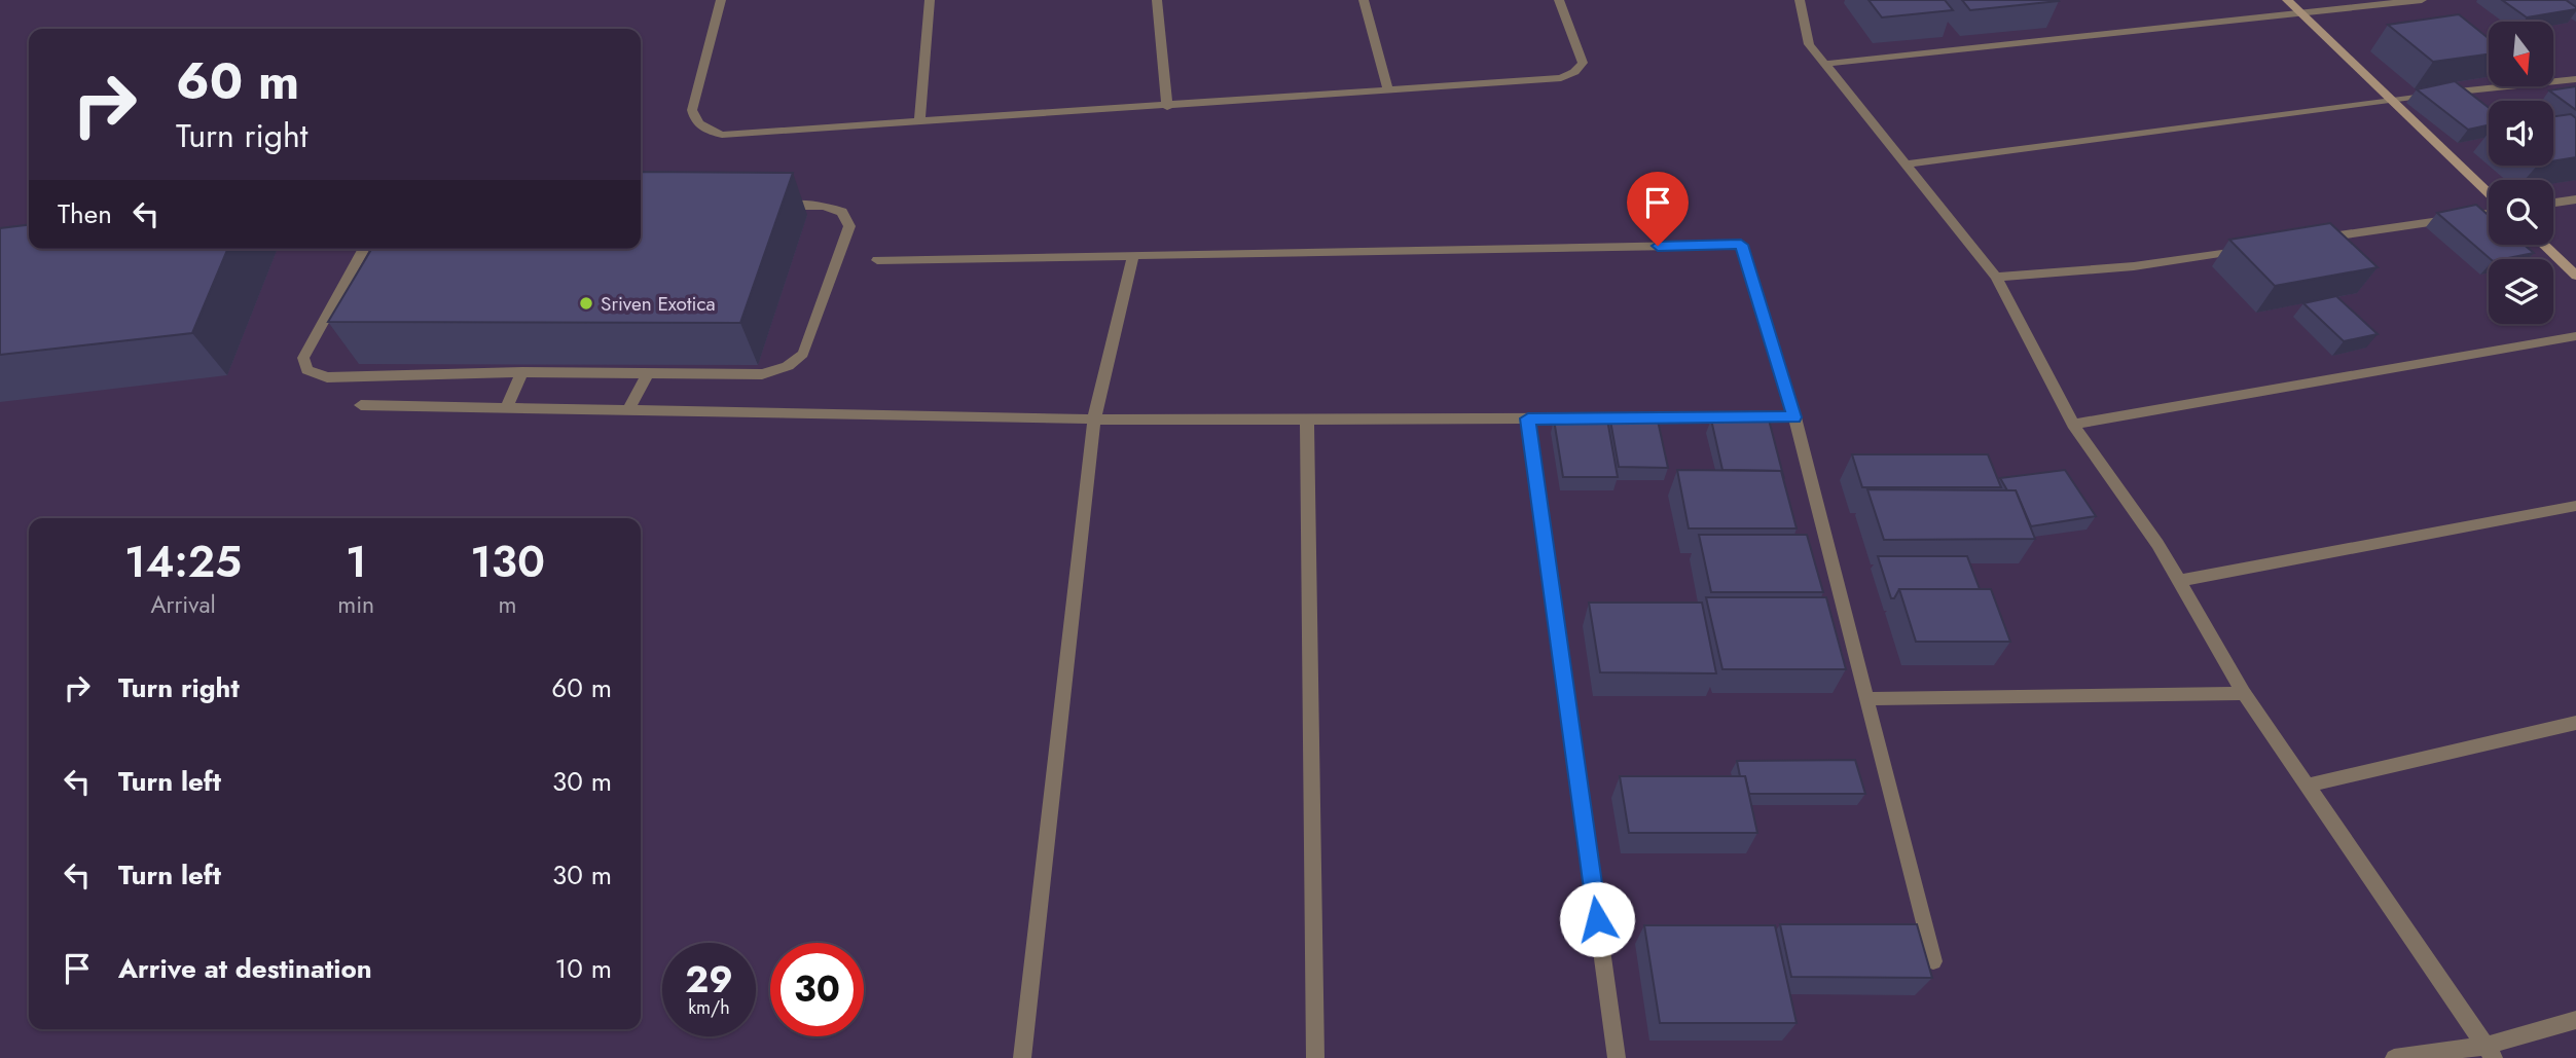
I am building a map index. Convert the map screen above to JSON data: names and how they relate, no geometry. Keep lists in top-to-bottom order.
{
  "places": ["Sriven Exotica"],
  "north": "bottom",
  "page": {
    "turn": ["60 m", "Turn right"],
    "then": "Then",
    "eta": [
      "14:25",
      "Arrival",
      "1",
      "min",
      "130",
      "m"
    ],
    "list": [
      {
        "name": "Turn right",
        "value": "60 m"
      },
      {
        "name": "Turn left",
        "value": "30 m"
      },
      {
        "name": "Turn left",
        "value": "30 m"
      },
      {
        "name": "Arrive at destination",
        "value": "10 m"
      }
    ],
    "speed": "29 km/h",
    "limit": "30"
  }
}
